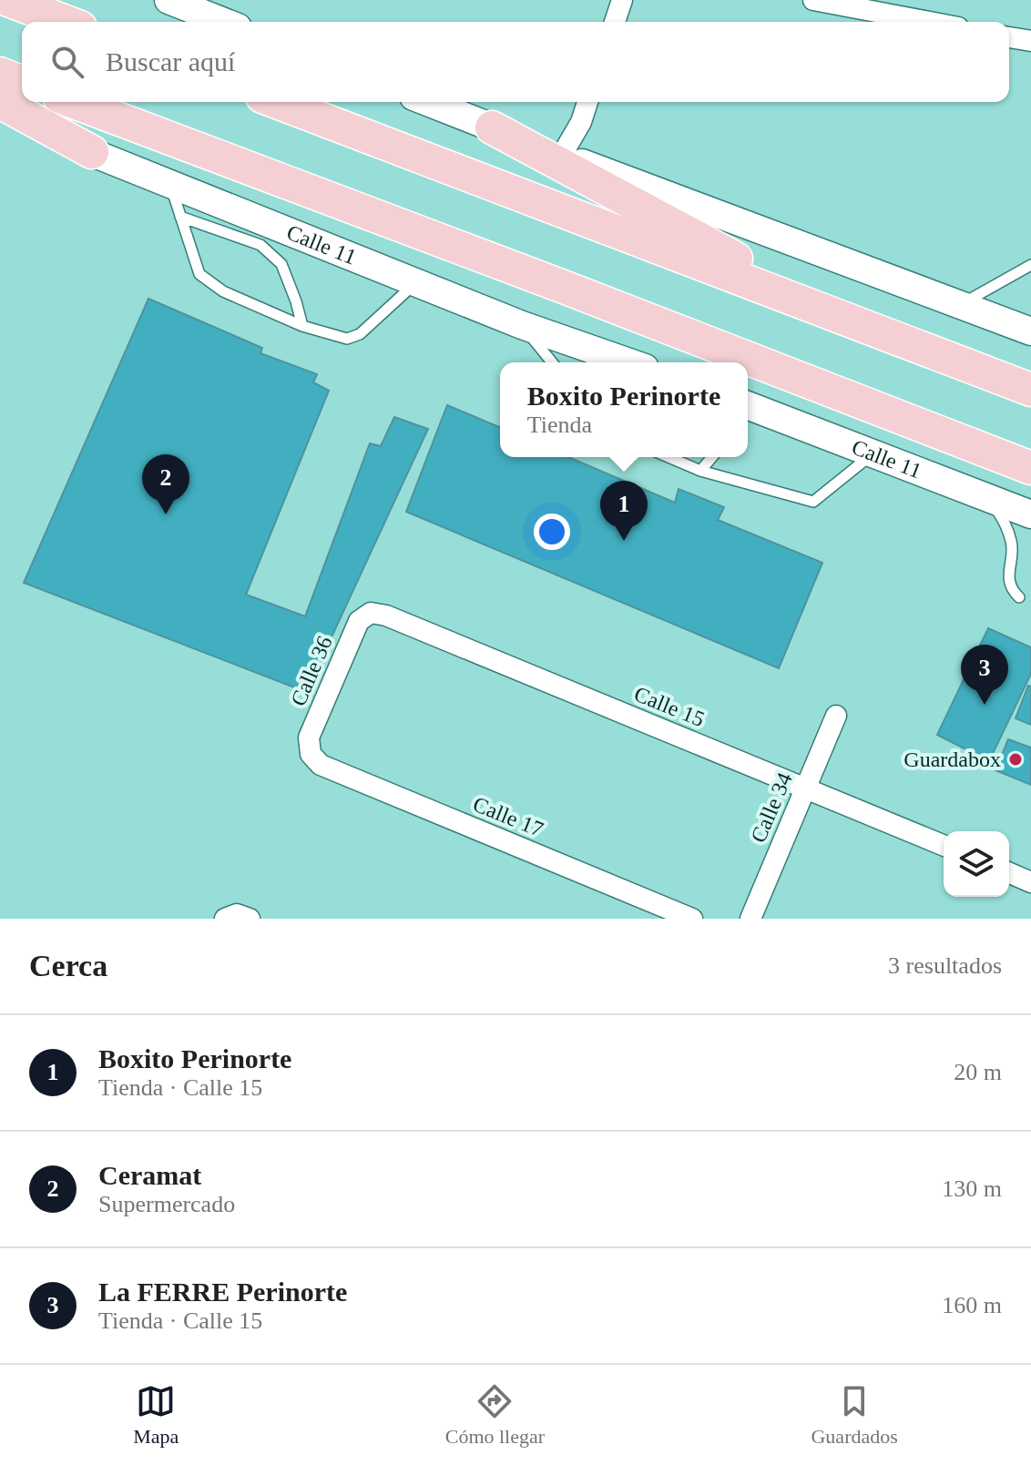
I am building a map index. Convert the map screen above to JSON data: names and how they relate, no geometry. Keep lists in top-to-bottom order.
{
  "streets": {
    "main road": ["Calle 11"],
    "street": [
      "Calle 36",
      "Calle 15",
      "Calle 34",
      "Calle 17"
    ]
  },
  "crossings": [
    ["Calle 36", "Calle 15"],
    ["Calle 36", "Calle 17"],
    ["Calle 15", "Calle 34"]
  ],
  "places": ["Guardabox"],
  "page": {
    "search": "Buscar aquí",
    "popup": ["Boxito Perinorte", "Tienda"],
    "pins": ["2", "1", "3"],
    "heading": ["Cerca", "3 resultados"],
    "list": [
      {
        "mark": "1",
        "name": "Boxito Perinorte",
        "note": "Tienda · Calle 15",
        "value": "20 m"
      },
      {
        "mark": "2",
        "name": "Ceramat",
        "note": "Supermercado",
        "value": "130 m"
      },
      {
        "mark": "3",
        "name": "La FERRE Perinorte",
        "note": "Tienda · Calle 15",
        "value": "160 m"
      }
    ],
    "nav": ["Mapa", "Cómo llegar", "Guardados"]
  }
}
